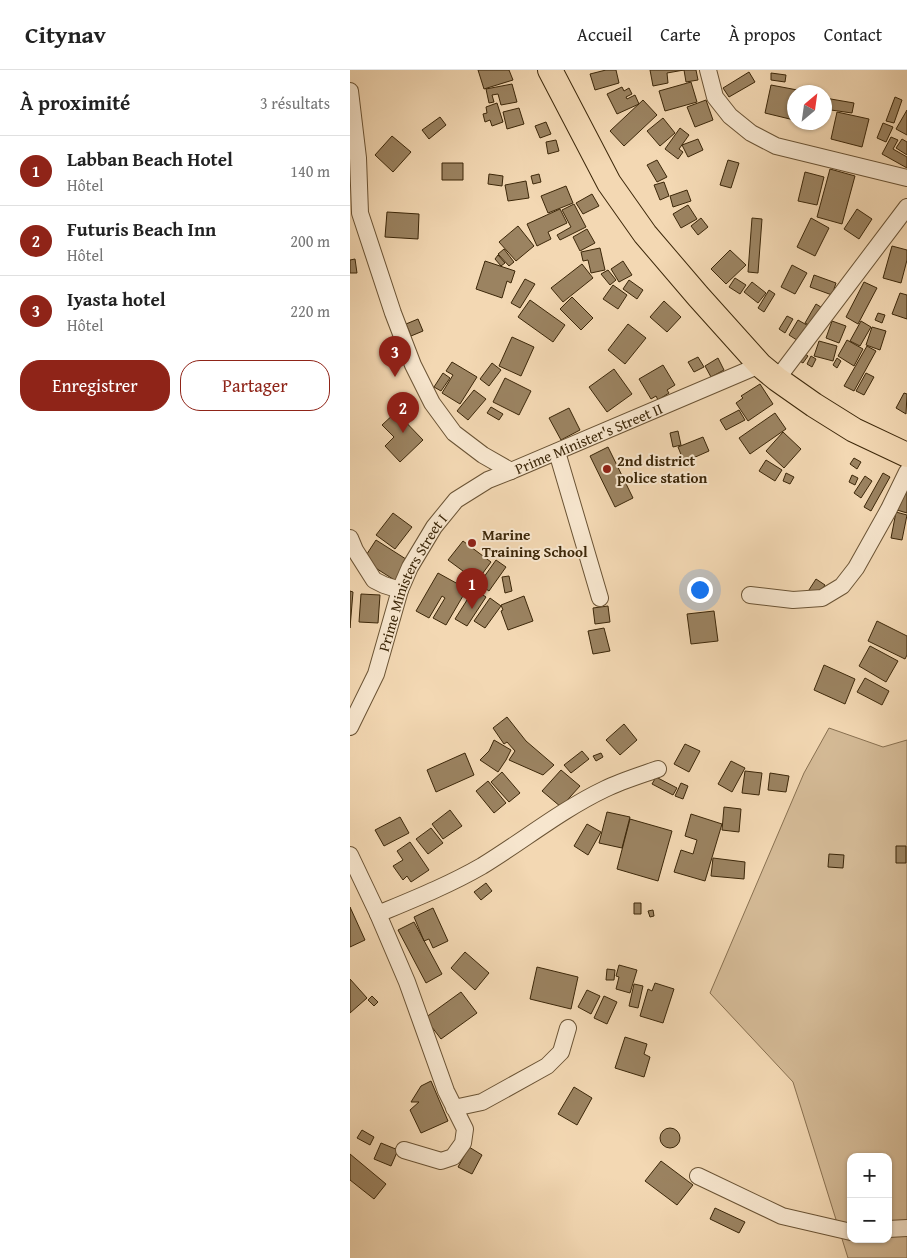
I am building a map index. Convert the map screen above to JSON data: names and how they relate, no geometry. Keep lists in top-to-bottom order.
{
  "streets": {
    "street": ["Prime Minister's Street II", "Prime Ministers Street I"]
  },
  "crossings": [
    ["Prime Minister's Street II", "Prime Ministers Street I"]
  ],
  "places": ["2nd district police station", "Marine Training School"],
  "north": "top right",
  "page": {
    "header": "Citynav",
    "nav": [
      "Accueil",
      "Carte",
      "À propos",
      "Contact"
    ],
    "heading": ["À proximité", "3 résultats"],
    "list": [
      {
        "mark": "1",
        "name": "Labban Beach Hotel",
        "note": "Hôtel",
        "value": "140 m"
      },
      {
        "mark": "2",
        "name": "Futuris Beach Inn",
        "note": "Hôtel",
        "value": "200 m"
      },
      {
        "mark": "3",
        "name": "Iyasta hotel",
        "note": "Hôtel",
        "value": "220 m"
      }
    ],
    "pins": ["3", "2", "1"],
    "buttons": ["Enregistrer", "Partager"],
    "map_buttons": ["+", "−"]
  }
}
